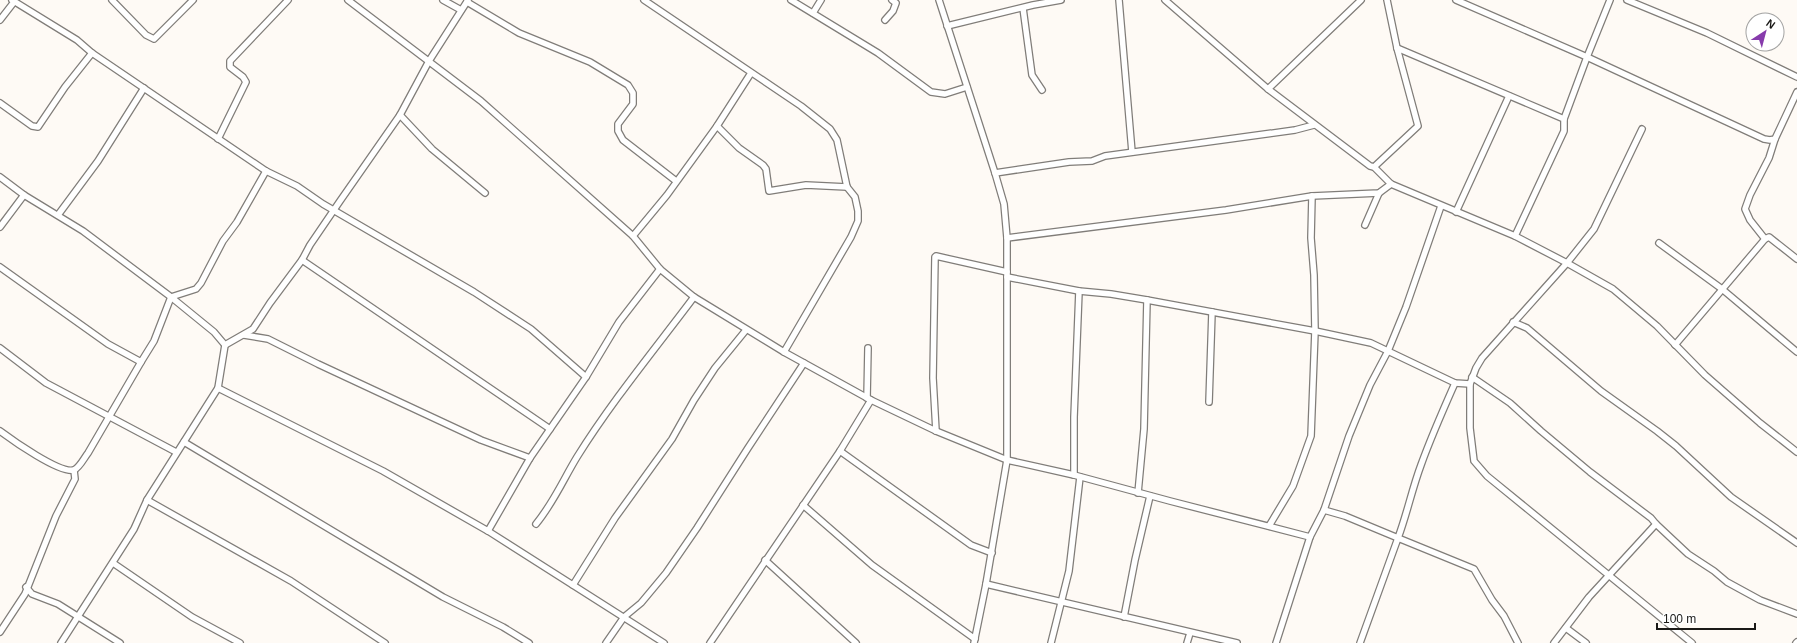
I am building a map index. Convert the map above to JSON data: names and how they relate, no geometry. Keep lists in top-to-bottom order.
{
  "scale_bar": "100 m",
  "north": "top right"
}
